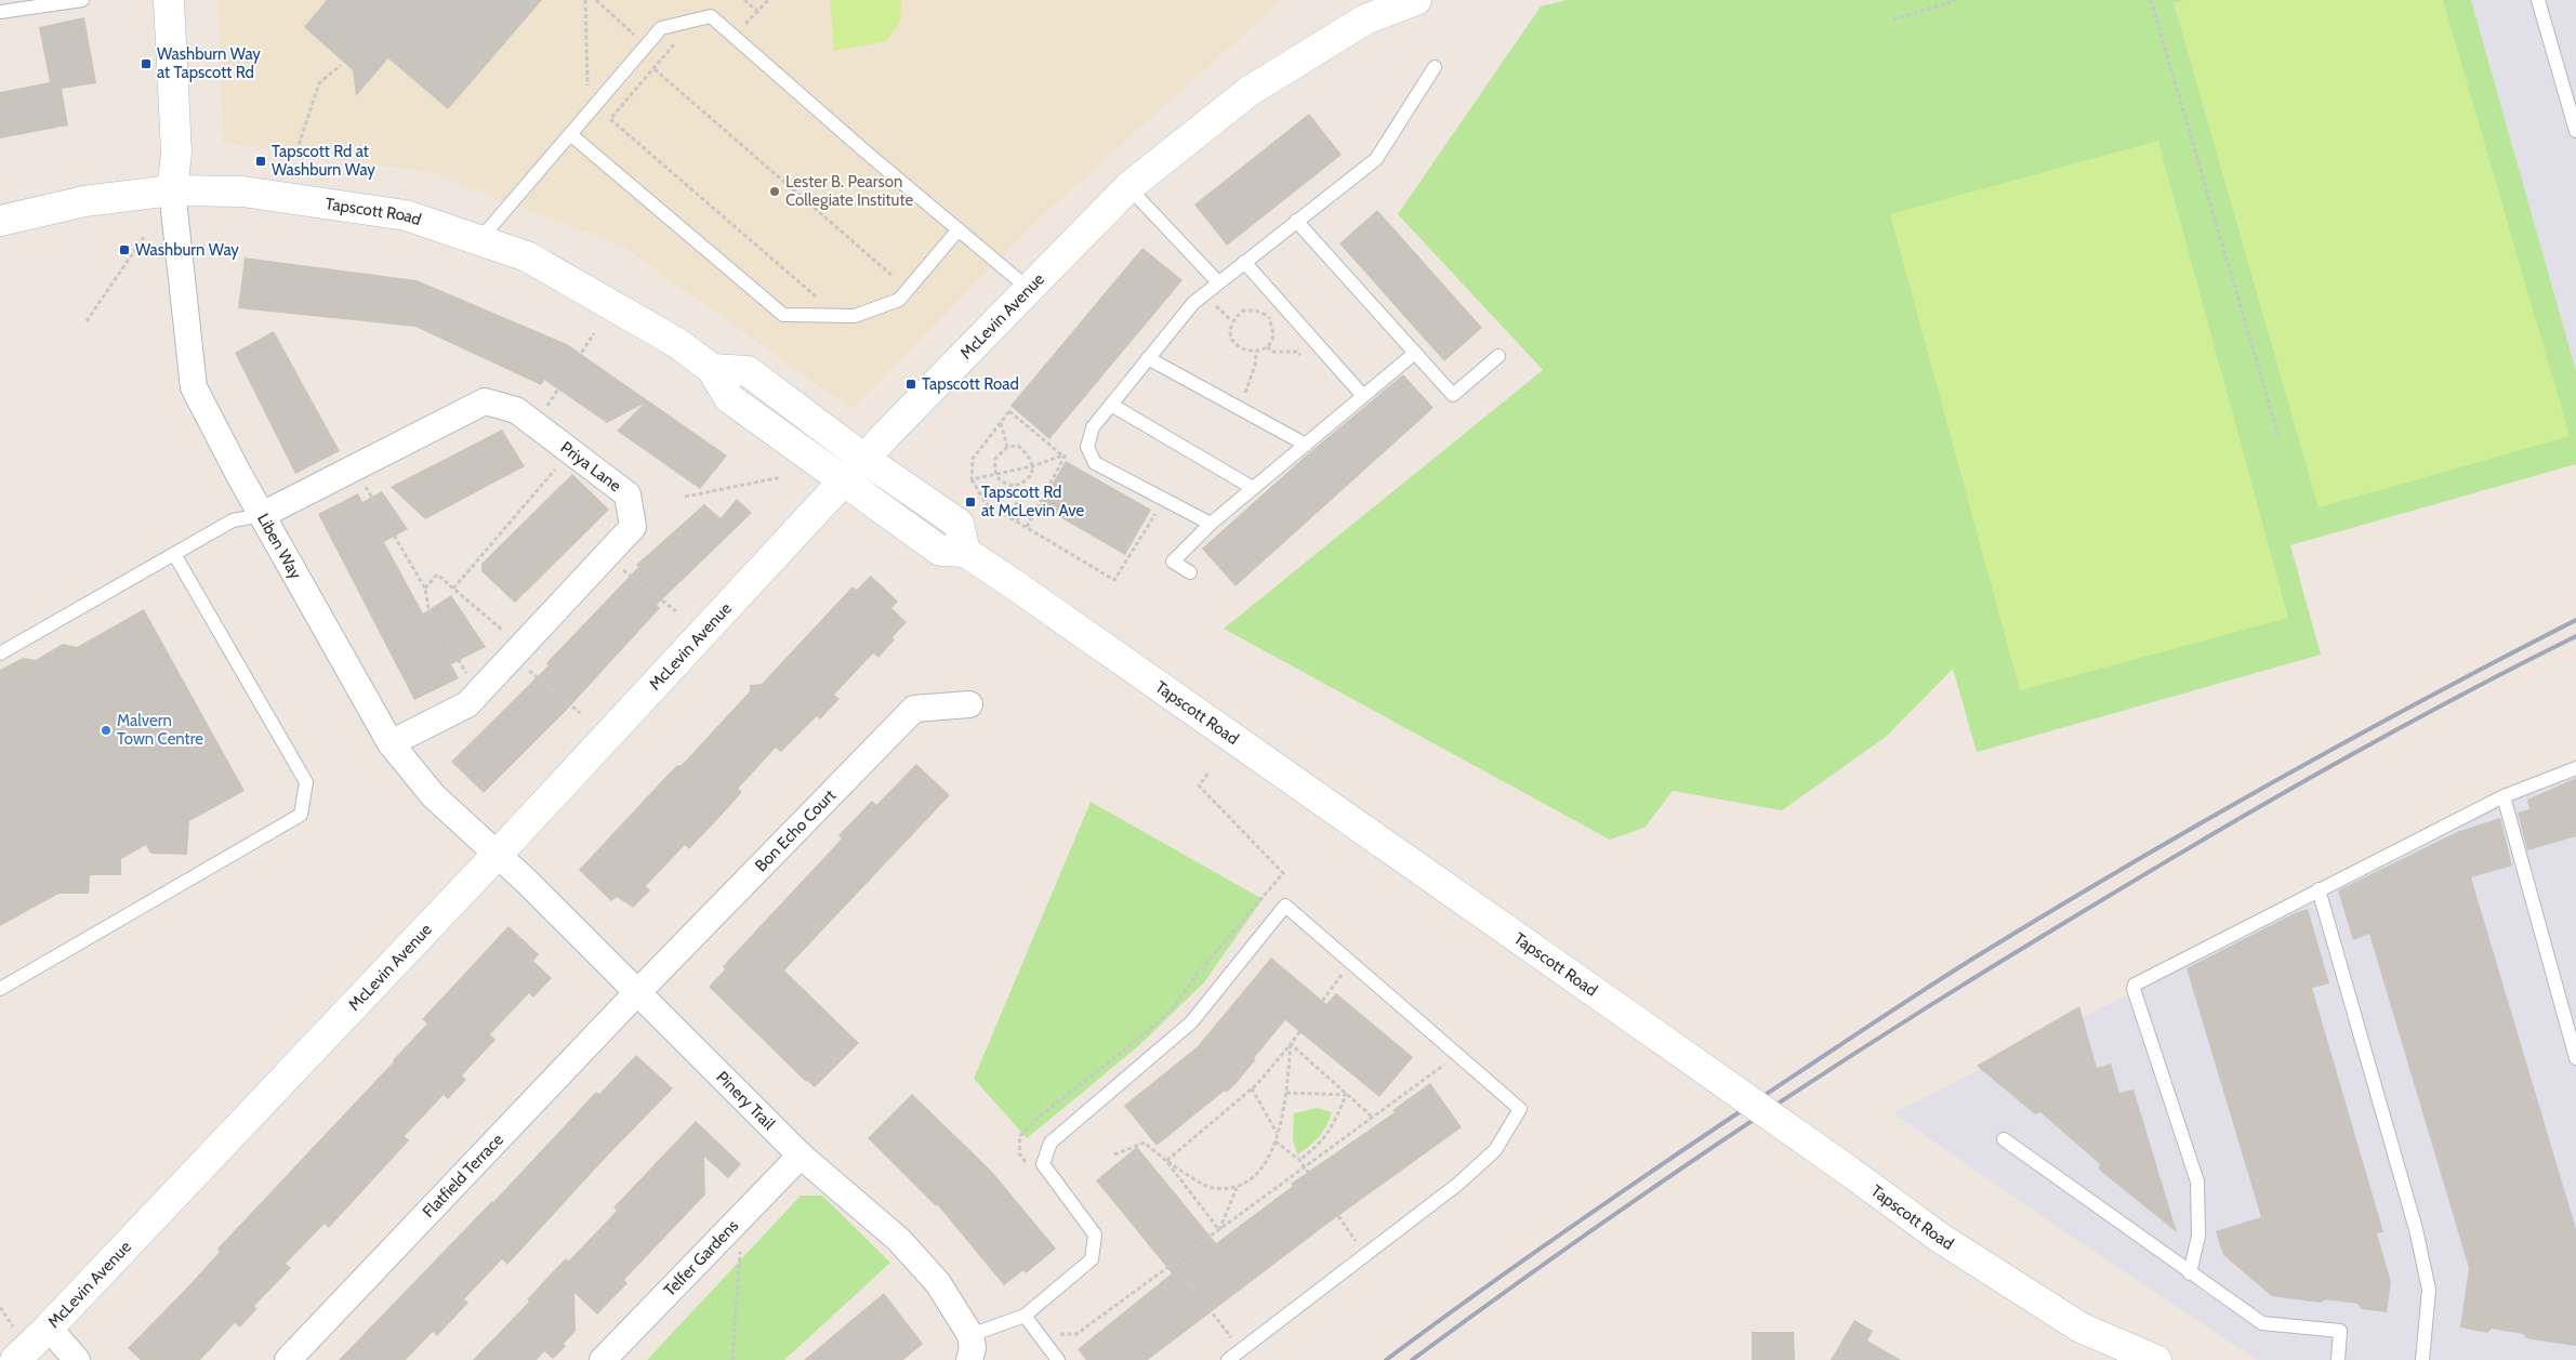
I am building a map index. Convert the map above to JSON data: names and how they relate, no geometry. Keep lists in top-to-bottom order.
{
  "streets": {
    "street": [
      "Tapscott Road",
      "McLevin Avenue",
      "Priya Lane",
      "Liben Way",
      "Bon Echo Court",
      "Pinery Trail",
      "Flatfield Terrace",
      "Telfer Gardens"
    ]
  },
  "crossings": [
    ["Tapscott Road", "McLevin Avenue"],
    ["Tapscott Road", "Liben Way"],
    ["McLevin Avenue", "Liben Way"],
    ["McLevin Avenue", "Pinery Trail"],
    ["Priya Lane", "Liben Way"],
    ["Liben Way", "Pinery Trail"],
    ["Bon Echo Court", "Pinery Trail"],
    ["Bon Echo Court", "Flatfield Terrace"],
    ["Pinery Trail", "Flatfield Terrace"],
    ["Pinery Trail", "Telfer Gardens"]
  ],
  "places": {
    "transit": [
      "Washburn Way at Tapscott Rd",
      "Tapscott Rd at Washburn Way",
      "Washburn Way",
      "Tapscott Road",
      "Tapscott Rd at McLevin Ave"
    ],
    "other": ["Lester B. Pearson Collegiate Institute", "Malvern Town Centre"]
  }
}
